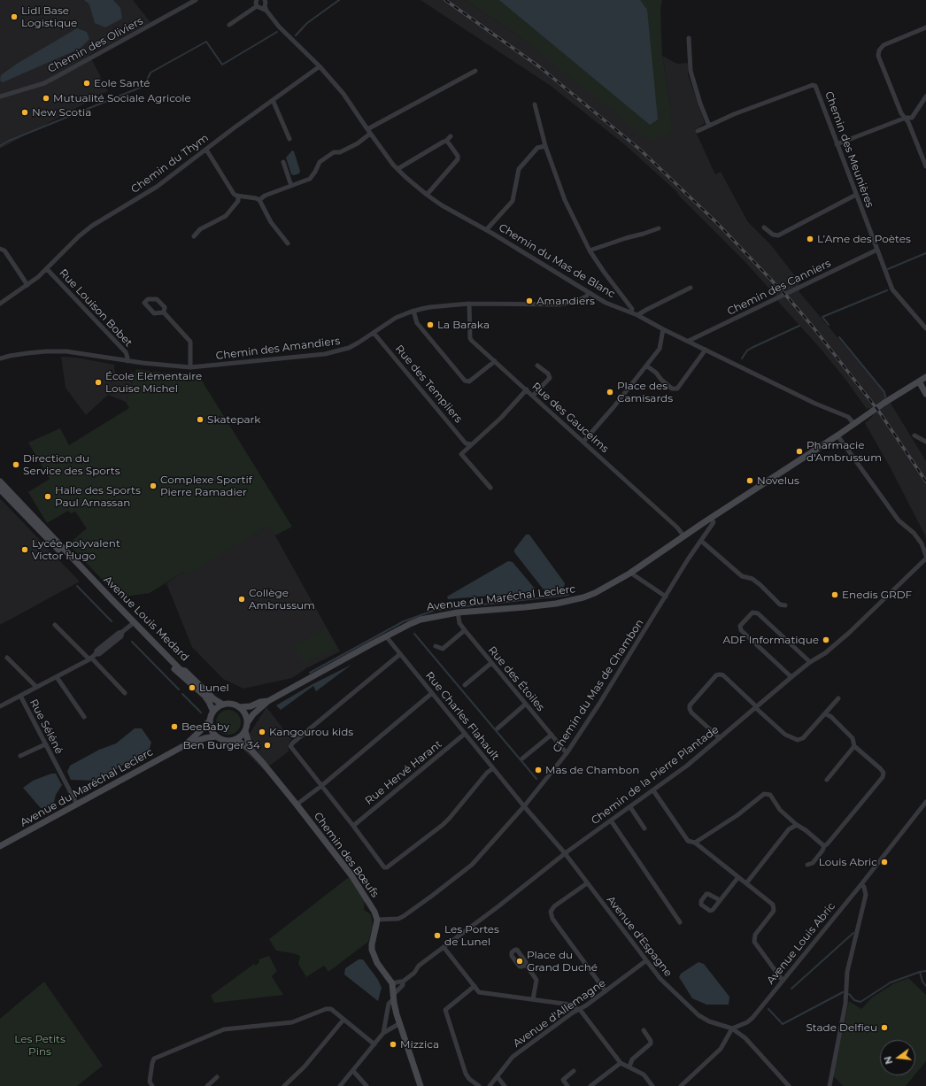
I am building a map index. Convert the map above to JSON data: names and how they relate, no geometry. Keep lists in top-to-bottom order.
{
  "streets": {
    "main road": ["Avenue du Maréchal Leclerc", "Avenue Louis Medard", "Chemin des Bœufs"],
    "street": [
      "Chemin des Oliviers",
      "Chemin des Meunières",
      "Chemin du Thym",
      "Chemin du Mas de Blanc",
      "Chemin des Canniers",
      "Rue Louison Bobet",
      "Chemin des Amandiers",
      "Rue des Templiers",
      "Rue des Gaucelms",
      "Rue des Étoiles",
      "Chemin du Mas de Chambon",
      "Rue Charles Flahault",
      "Rue Séléné",
      "Rue Hervé Harant",
      "Chemin de la Pierre Plantade",
      "Avenue d'Espagne",
      "Avenue Louis Abric",
      "Avenue d'Allemagne"
    ]
  },
  "crossings": [
    ["Chemin des Meunières", "Chemin des Canniers"],
    ["Chemin du Thym", "Chemin du Mas de Blanc"],
    ["Chemin du Thym", "Rue Louison Bobet"],
    ["Chemin du Mas de Blanc", "Chemin des Canniers"],
    ["Chemin du Mas de Blanc", "Chemin des Amandiers"],
    ["Chemin du Mas de Blanc", "Avenue du Maréchal Leclerc"],
    ["Rue Louison Bobet", "Chemin des Amandiers"],
    ["Chemin des Amandiers", "Rue des Templiers"],
    ["Chemin des Amandiers", "Rue des Gaucelms"],
    ["Rue des Gaucelms", "Avenue du Maréchal Leclerc"],
    ["Avenue du Maréchal Leclerc", "Avenue Louis Medard"],
    ["Avenue du Maréchal Leclerc", "Rue des Étoiles"],
    ["Avenue du Maréchal Leclerc", "Chemin du Mas de Chambon"],
    ["Avenue du Maréchal Leclerc", "Rue Charles Flahault"],
    ["Avenue du Maréchal Leclerc", "Rue Séléné"],
    ["Avenue du Maréchal Leclerc", "Chemin des Bœufs"],
    ["Avenue Louis Medard", "Rue Séléné"],
    ["Avenue Louis Medard", "Chemin des Bœufs"],
    ["Rue des Étoiles", "Chemin du Mas de Chambon"],
    ["Chemin du Mas de Chambon", "Rue Charles Flahault"],
    ["Chemin du Mas de Chambon", "Chemin des Bœufs"],
    ["Chemin du Mas de Chambon", "Avenue d'Espagne"],
    ["Rue Charles Flahault", "Rue Hervé Harant"],
    ["Rue Charles Flahault", "Avenue d'Espagne"],
    ["Chemin de la Pierre Plantade", "Avenue d'Espagne"],
    ["Avenue d'Espagne", "Avenue Louis Abric"],
    ["Avenue d'Espagne", "Avenue d'Allemagne"]
  ],
  "parks": ["Les Petits Pins"],
  "places": [
    "Lidl Base Logistique",
    "Eole Santé",
    "Mutualité Sociale Agricole",
    "New Scotia",
    "L’Ame des Poètes",
    "Amandiers",
    "La Baraka",
    "École Elémentaire Louise Michel",
    "Place des Camisards",
    "Skatepark",
    "Pharmacie d'Ambrussum",
    "Direction du Service des Sports",
    "Novelus",
    "Complexe Sportif Pierre Ramadier",
    "Halle des Sports Paul Arnassan",
    "Lycée polyvalent Victor Hugo",
    "Enedis GRDF",
    "Collège Ambrussum",
    "ADF Informatique",
    "Lunel",
    "BeeBaby",
    "Kangourou kids",
    "Ben Burger 34",
    "Mas de Chambon",
    "Louis Abric",
    "Les Portes de Lunel",
    "Place du Grand Duché",
    "Stade Delfieu",
    "Mizzica"
  ],
  "north": "left"
}
